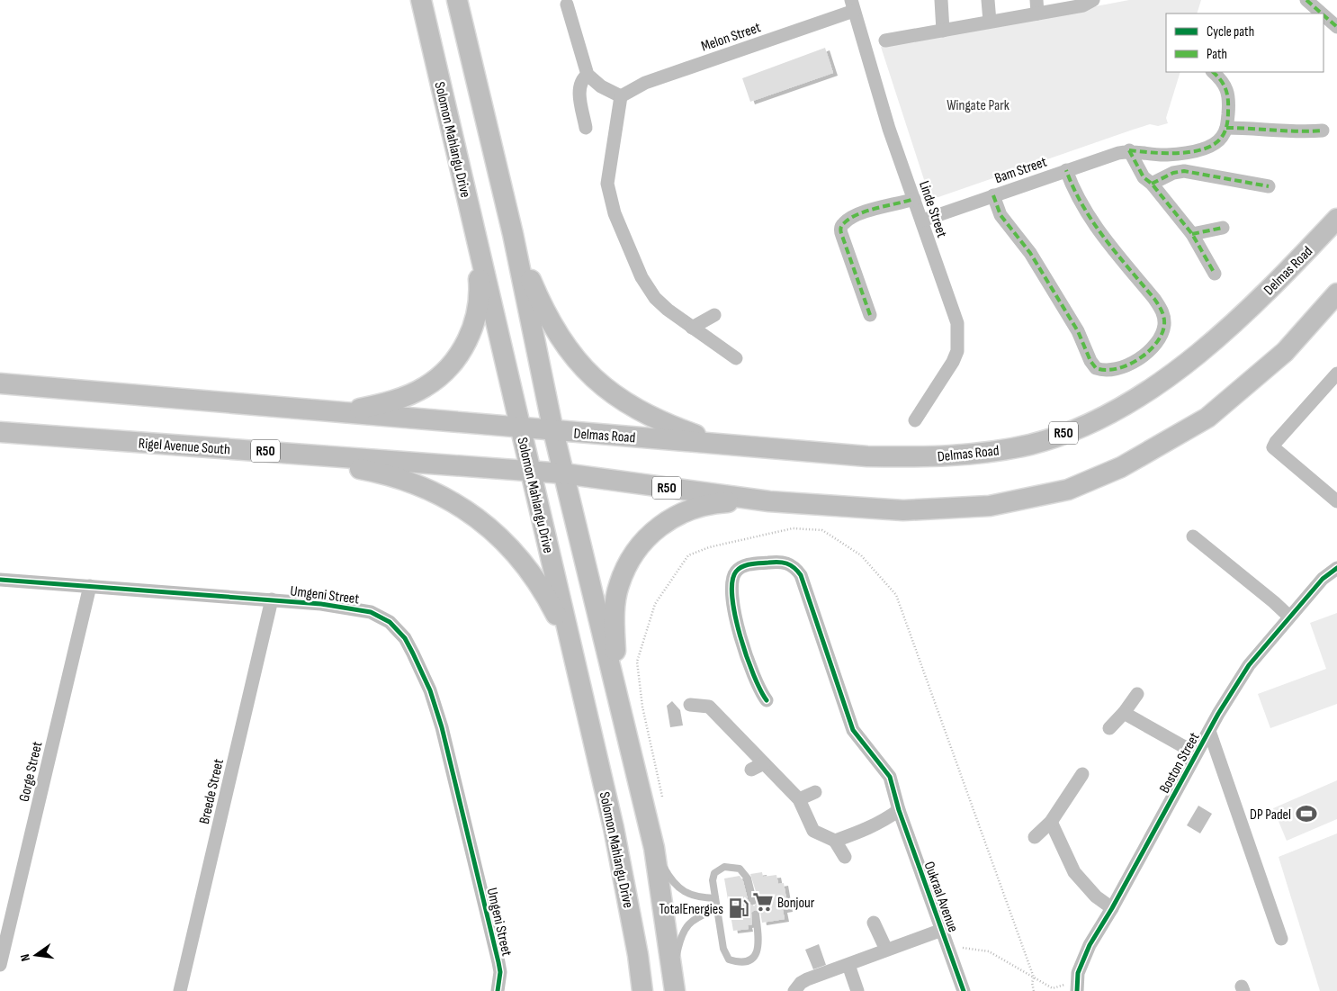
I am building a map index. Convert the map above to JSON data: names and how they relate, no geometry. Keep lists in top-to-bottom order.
{
  "streets": {
    "main road": [
      "Solomon Mahlangu Drive",
      "Delmas Road",
      "R50",
      "Rigel Avenue South"
    ],
    "street": [
      "Melon Street",
      "Bam Street",
      "Linde Street",
      "Umgeni Street",
      "Boston Street",
      "Gorge Street",
      "Breede Street",
      "Oukraal Avenue"
    ]
  },
  "crossings": [
    ["Melon Street", "Linde Street"],
    ["Solomon Mahlangu Drive", "Delmas Road"],
    ["Solomon Mahlangu Drive", "R50"],
    ["Solomon Mahlangu Drive", "Rigel Avenue South"],
    ["Bam Street", "Linde Street"],
    ["Delmas Road", "R50"],
    ["R50", "Rigel Avenue South"],
    ["Umgeni Street", "Gorge Street"],
    ["Umgeni Street", "Breede Street"]
  ],
  "parks": ["Wingate Park"],
  "places": {
    "sports": ["DP Padel"],
    "supermarket": ["Bonjour"],
    "fuel station": ["TotalEnergies"]
  },
  "legend": ["Cycle path", "Path"],
  "north": "left"
}
